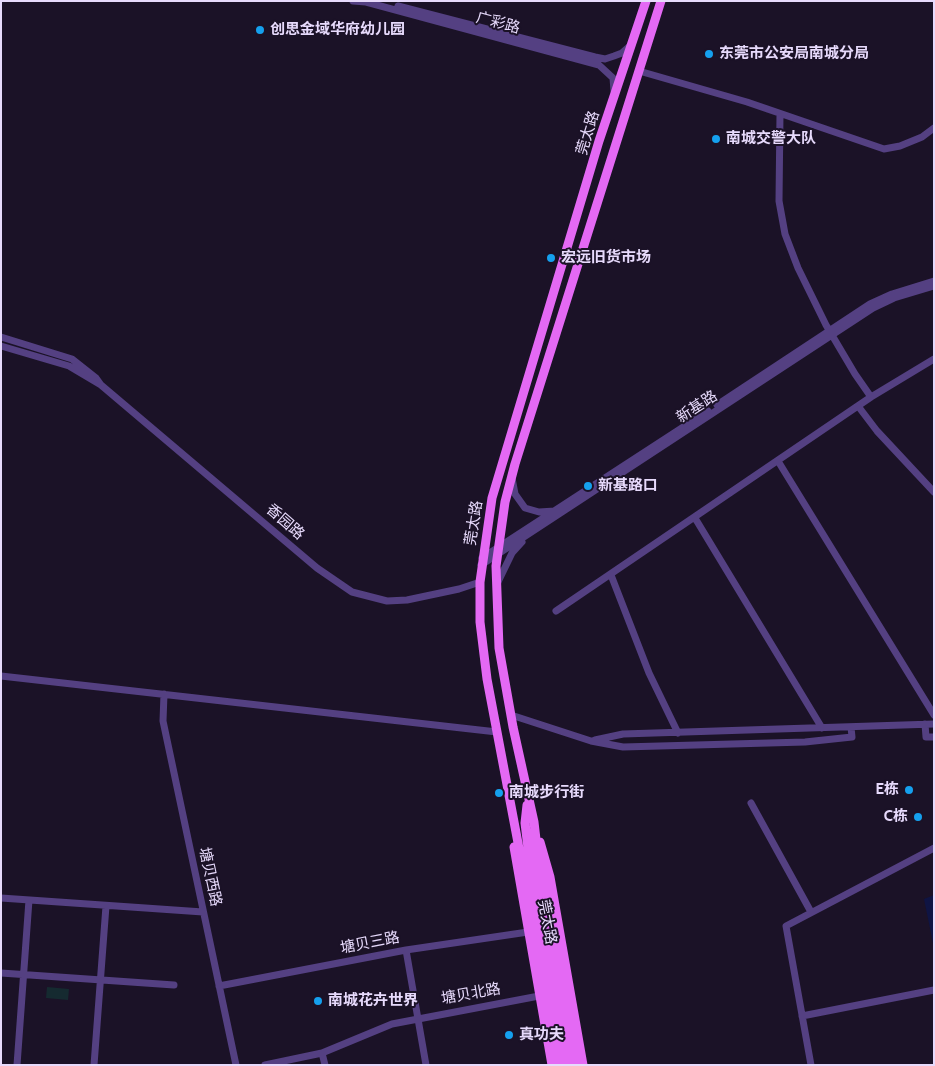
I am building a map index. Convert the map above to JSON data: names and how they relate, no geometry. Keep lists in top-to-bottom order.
{
  "streets": {
    "main road": ["莞太路"],
    "street": [
      "广彩路",
      "新基路",
      "香园路",
      "塘贝西路",
      "塘贝三路",
      "塘贝北路"
    ]
  },
  "crossings": [
    ["广彩路", "莞太路"],
    ["莞太路", "新基路"],
    ["莞太路", "香园路"],
    ["塘贝西路", "塘贝三路"]
  ],
  "places": [
    "创思金域华府幼儿园",
    "东莞市公安局南城分局",
    "南城交警大队",
    "宏远旧货市场",
    "新基路口",
    "E栋",
    "南城步行街",
    "C栋",
    "南城花卉世界",
    "真功夫"
  ]
}
